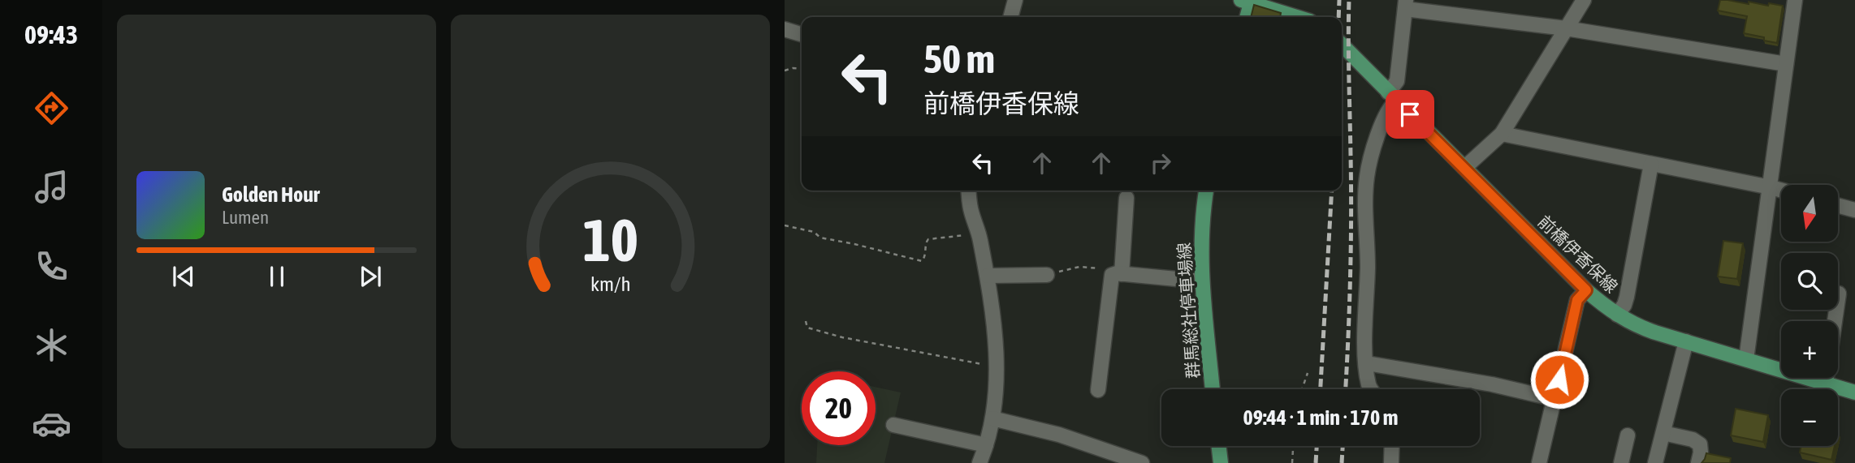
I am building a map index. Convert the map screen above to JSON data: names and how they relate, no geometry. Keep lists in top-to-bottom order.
{
  "streets": {
    "main road": ["前橋伊香保線", "群馬総社停車場線"]
  },
  "north": "bottom",
  "page": {
    "tabs": "09:43",
    "turn": ["50 m", "前橋伊香保線"],
    "song": ["Golden Hour", "Lumen"],
    "map_buttons": ["+", "−"],
    "limit": "20",
    "trip": "09:44 · 1 min · 170 m",
    "gauge": ["10", "km/h"]
  }
}
